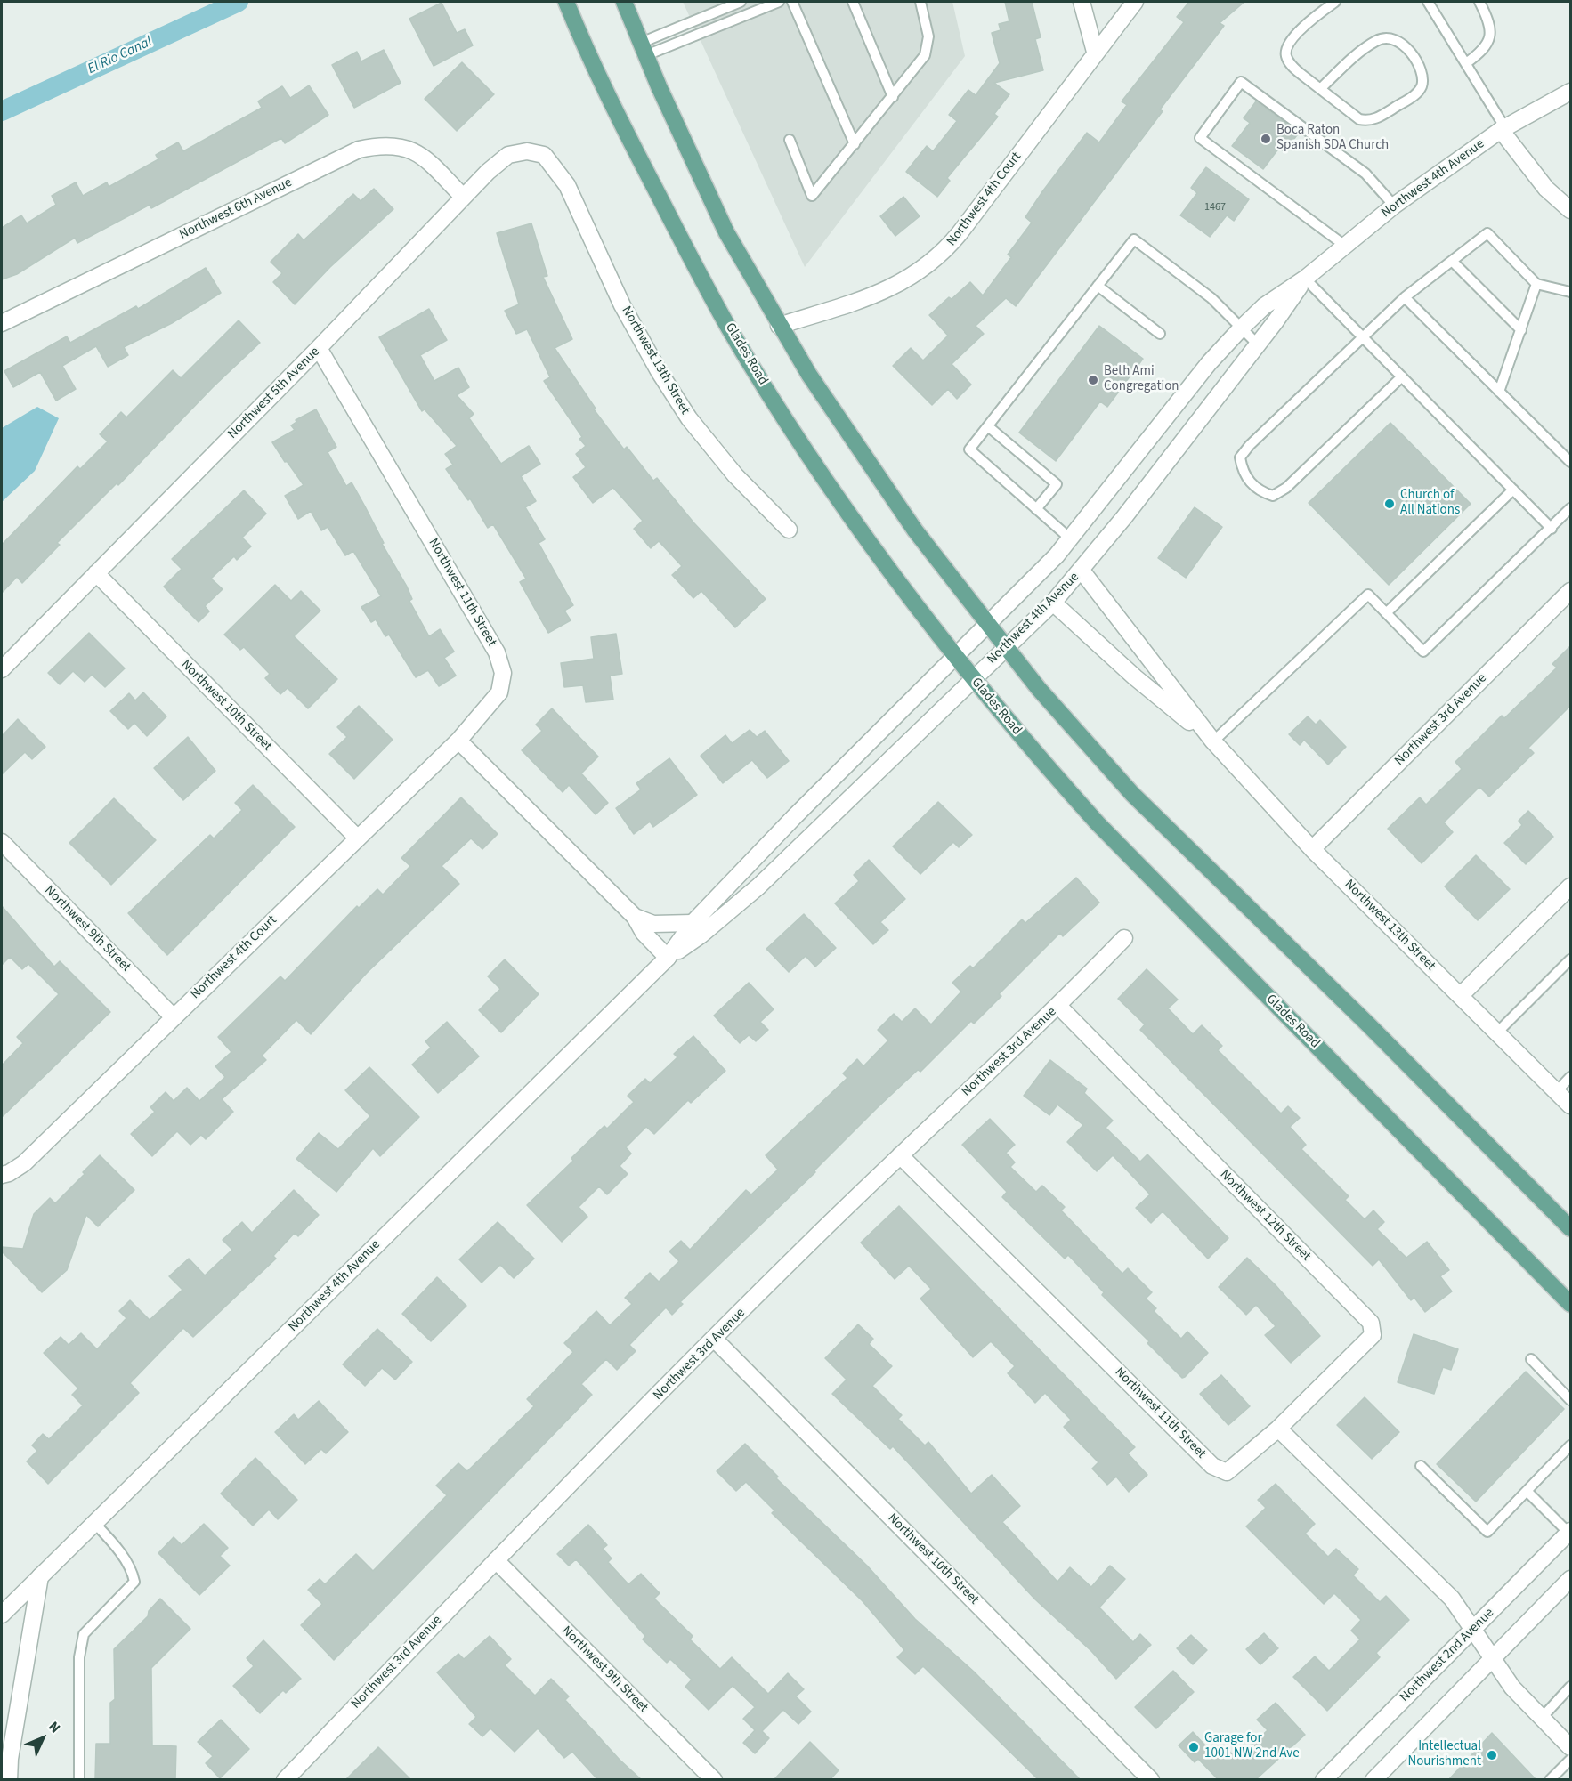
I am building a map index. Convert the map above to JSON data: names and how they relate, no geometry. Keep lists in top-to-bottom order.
{
  "streets": {
    "main road": ["Glades Road"],
    "street": [
      "Northwest 4th Avenue",
      "Northwest 4th Court",
      "Northwest 6th Avenue",
      "Northwest 13th Street",
      "Northwest 5th Avenue",
      "Northwest 11th Street",
      "Northwest 10th Street",
      "Northwest 3rd Avenue",
      "Northwest 9th Street",
      "Northwest 12th Street",
      "Northwest 2nd Avenue"
    ]
  },
  "crossings": [
    ["Northwest 4th Avenue", "Glades Road"],
    ["Northwest 4th Avenue", "Northwest 13th Street"],
    ["Northwest 4th Court", "Northwest 11th Street"],
    ["Northwest 4th Court", "Northwest 10th Street"],
    ["Northwest 4th Court", "Northwest 9th Street"],
    ["Northwest 6th Avenue", "Northwest 5th Avenue"],
    ["Northwest 13th Street", "Northwest 5th Avenue"],
    ["Northwest 13th Street", "Northwest 3rd Avenue"],
    ["Northwest 5th Avenue", "Northwest 11th Street"],
    ["Northwest 5th Avenue", "Northwest 10th Street"],
    ["Northwest 11th Street", "Northwest 3rd Avenue"],
    ["Northwest 11th Street", "Northwest 12th Street"],
    ["Northwest 10th Street", "Northwest 3rd Avenue"],
    ["Northwest 3rd Avenue", "Northwest 9th Street"],
    ["Northwest 3rd Avenue", "Northwest 12th Street"]
  ],
  "water": ["El Rio Canal"],
  "places": [
    "Boca Raton Spanish SDA Church",
    "Beth Ami Congregation",
    "Church of All Nations",
    "Garage for 1001 NW 2nd Ave",
    "Intellectual Nourishment"
  ],
  "house_numbers": ["1467"],
  "north": "top right"
}
